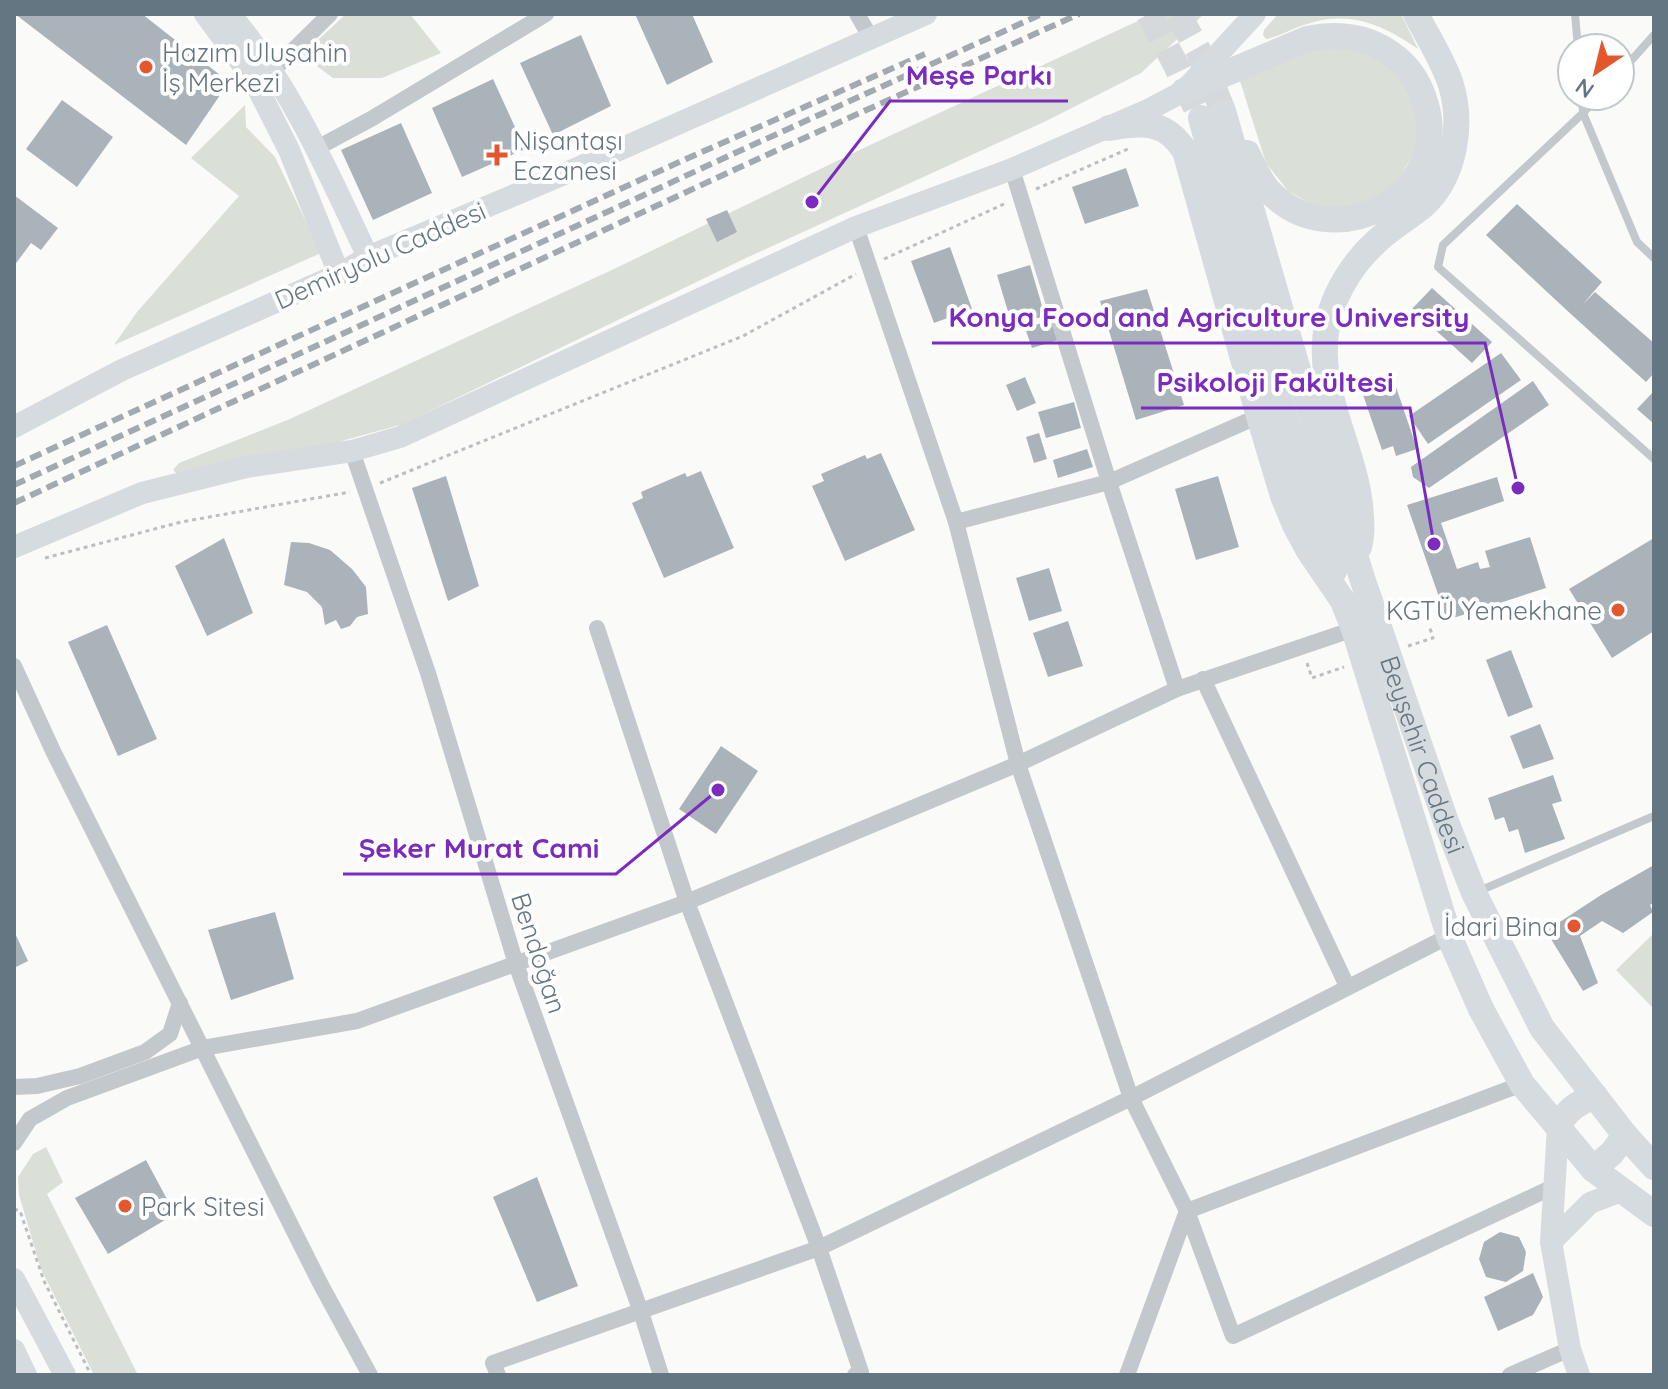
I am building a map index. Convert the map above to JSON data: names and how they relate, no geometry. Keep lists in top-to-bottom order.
{
  "streets": {
    "main road": ["Demiryolu Caddesi", "Beyşehir Caddesi"],
    "street": ["Bendoğan"]
  },
  "places": {
    "other": [
      "Hazım Uluşahin İş Merkezi",
      "Meşe Parkı",
      "Konya Food and Agriculture University",
      "Psikoloji Fakültesi",
      "KGTÜ Yemekhane",
      "Şeker Murat Cami",
      "İdari Bina",
      "Park Sitesi"
    ],
    "health": ["Nişantaşı Eczanesi"]
  },
  "north": "bottom left"
}
